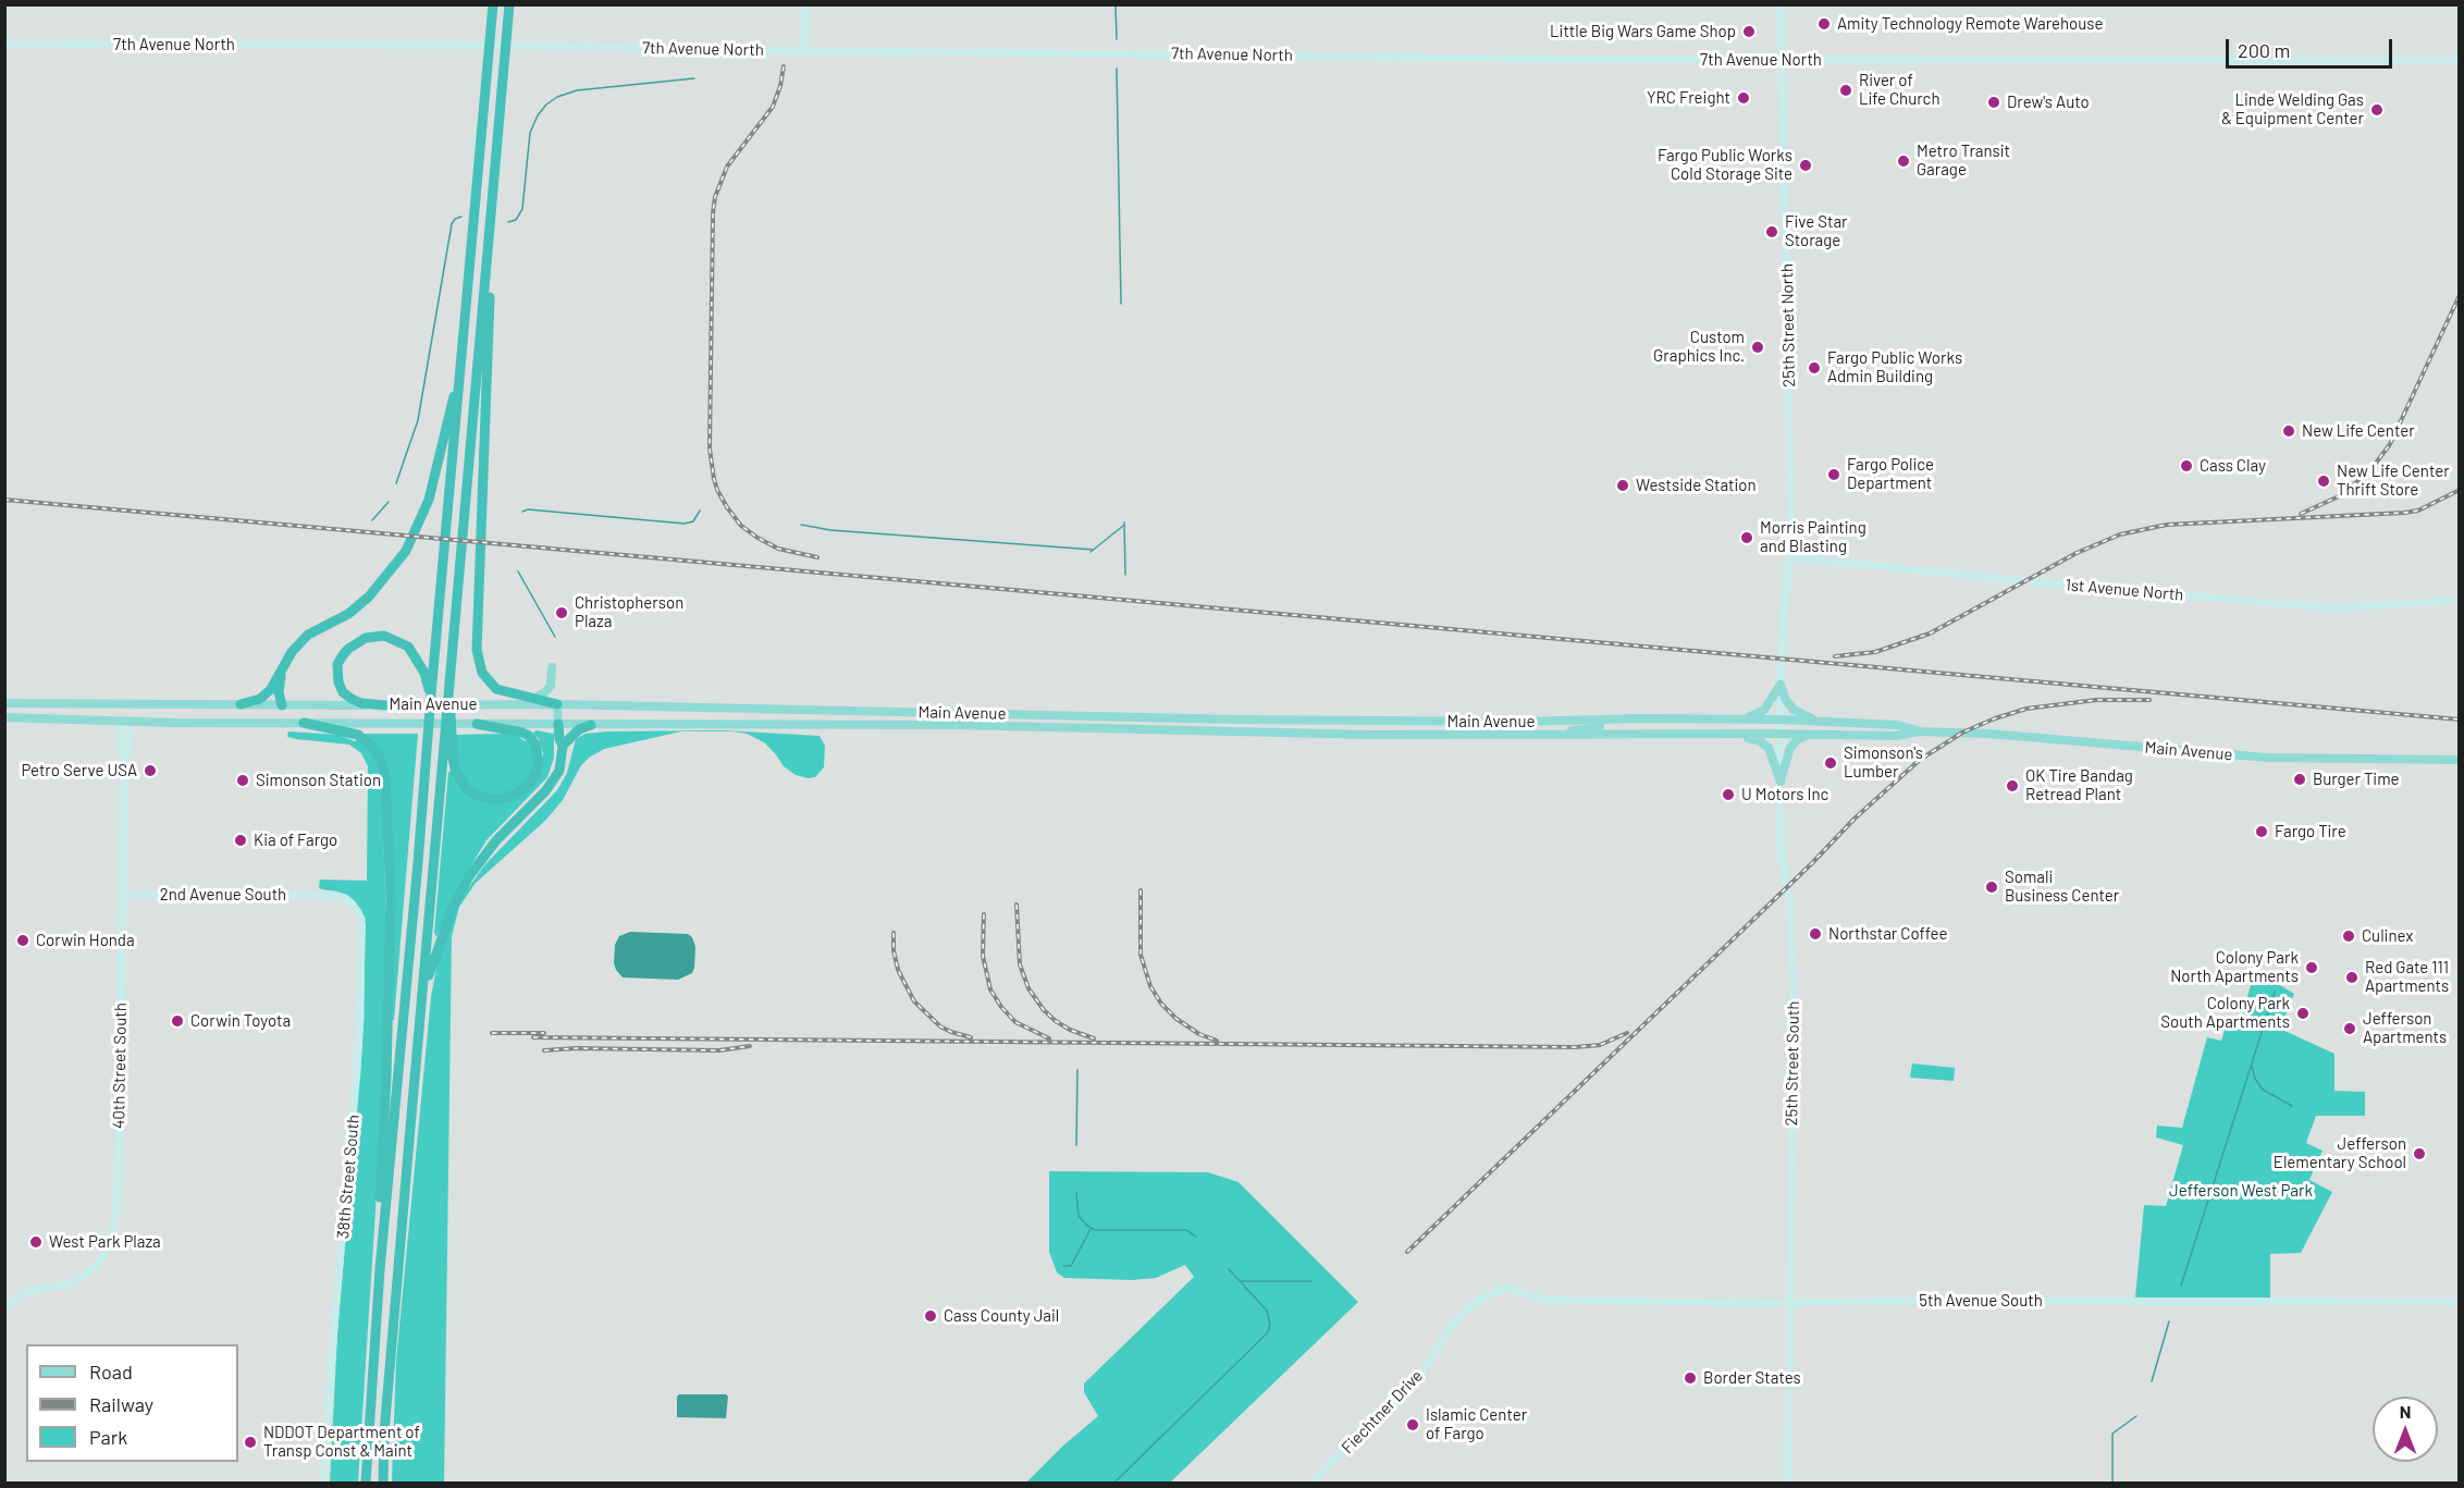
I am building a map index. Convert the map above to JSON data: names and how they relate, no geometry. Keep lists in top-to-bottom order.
{
  "streets": {
    "main road": ["Main Avenue"],
    "street": [
      "7th Avenue North",
      "25th Street North",
      "1st Avenue North",
      "2nd Avenue South",
      "25th Street South",
      "40th Street South",
      "38th Street South",
      "5th Avenue South",
      "Fiechtner Drive"
    ]
  },
  "crossings": [
    ["7th Avenue North", "25th Street North"],
    ["25th Street North", "1st Avenue North"],
    ["25th Street North", "25th Street South"],
    ["Main Avenue", "25th Street South"],
    ["Main Avenue", "40th Street South"],
    ["2nd Avenue South", "40th Street South"],
    ["2nd Avenue South", "38th Street South"],
    ["25th Street South", "5th Avenue South"],
    ["5th Avenue South", "Fiechtner Drive"]
  ],
  "parks": ["Jefferson West Park"],
  "places": [
    "Amity Technology Remote Warehouse",
    "Little Big Wars Game Shop",
    "River of Life Church",
    "YRC Freight",
    "Drew's Auto",
    "Linde Welding Gas & Equipment Center",
    "Metro Transit Garage",
    "Fargo Public Works Cold Storage Site",
    "Five Star Storage",
    "Custom Graphics Inc.",
    "Fargo Public Works Admin Building",
    "New Life Center",
    "Cass Clay",
    "Fargo Police Department",
    "New Life Center Thrift Store",
    "Westside Station",
    "Morris Painting and Blasting",
    "Christopherson Plaza",
    "Simonson's Lumber",
    "Petro Serve USA",
    "Burger Time",
    "Simonson Station",
    "OK Tire Bandag Retread Plant",
    "U Motors Inc",
    "Fargo Tire",
    "Kia of Fargo",
    "Somali Business Center",
    "Northstar Coffee",
    "Culinex",
    "Corwin Honda",
    "Colony Park North Apartments",
    "Red Gate 111 Apartments",
    "Colony Park South Apartments",
    "Corwin Toyota",
    "Jefferson Apartments",
    "Jefferson Elementary School",
    "West Park Plaza",
    "Cass County Jail",
    "Border States",
    "Islamic Center of Fargo",
    "NDDOT Department of Transp Const & Maint"
  ],
  "legend": ["Road", "Railway", "Park"],
  "scale_bar": "200 m",
  "north": "top"
}
